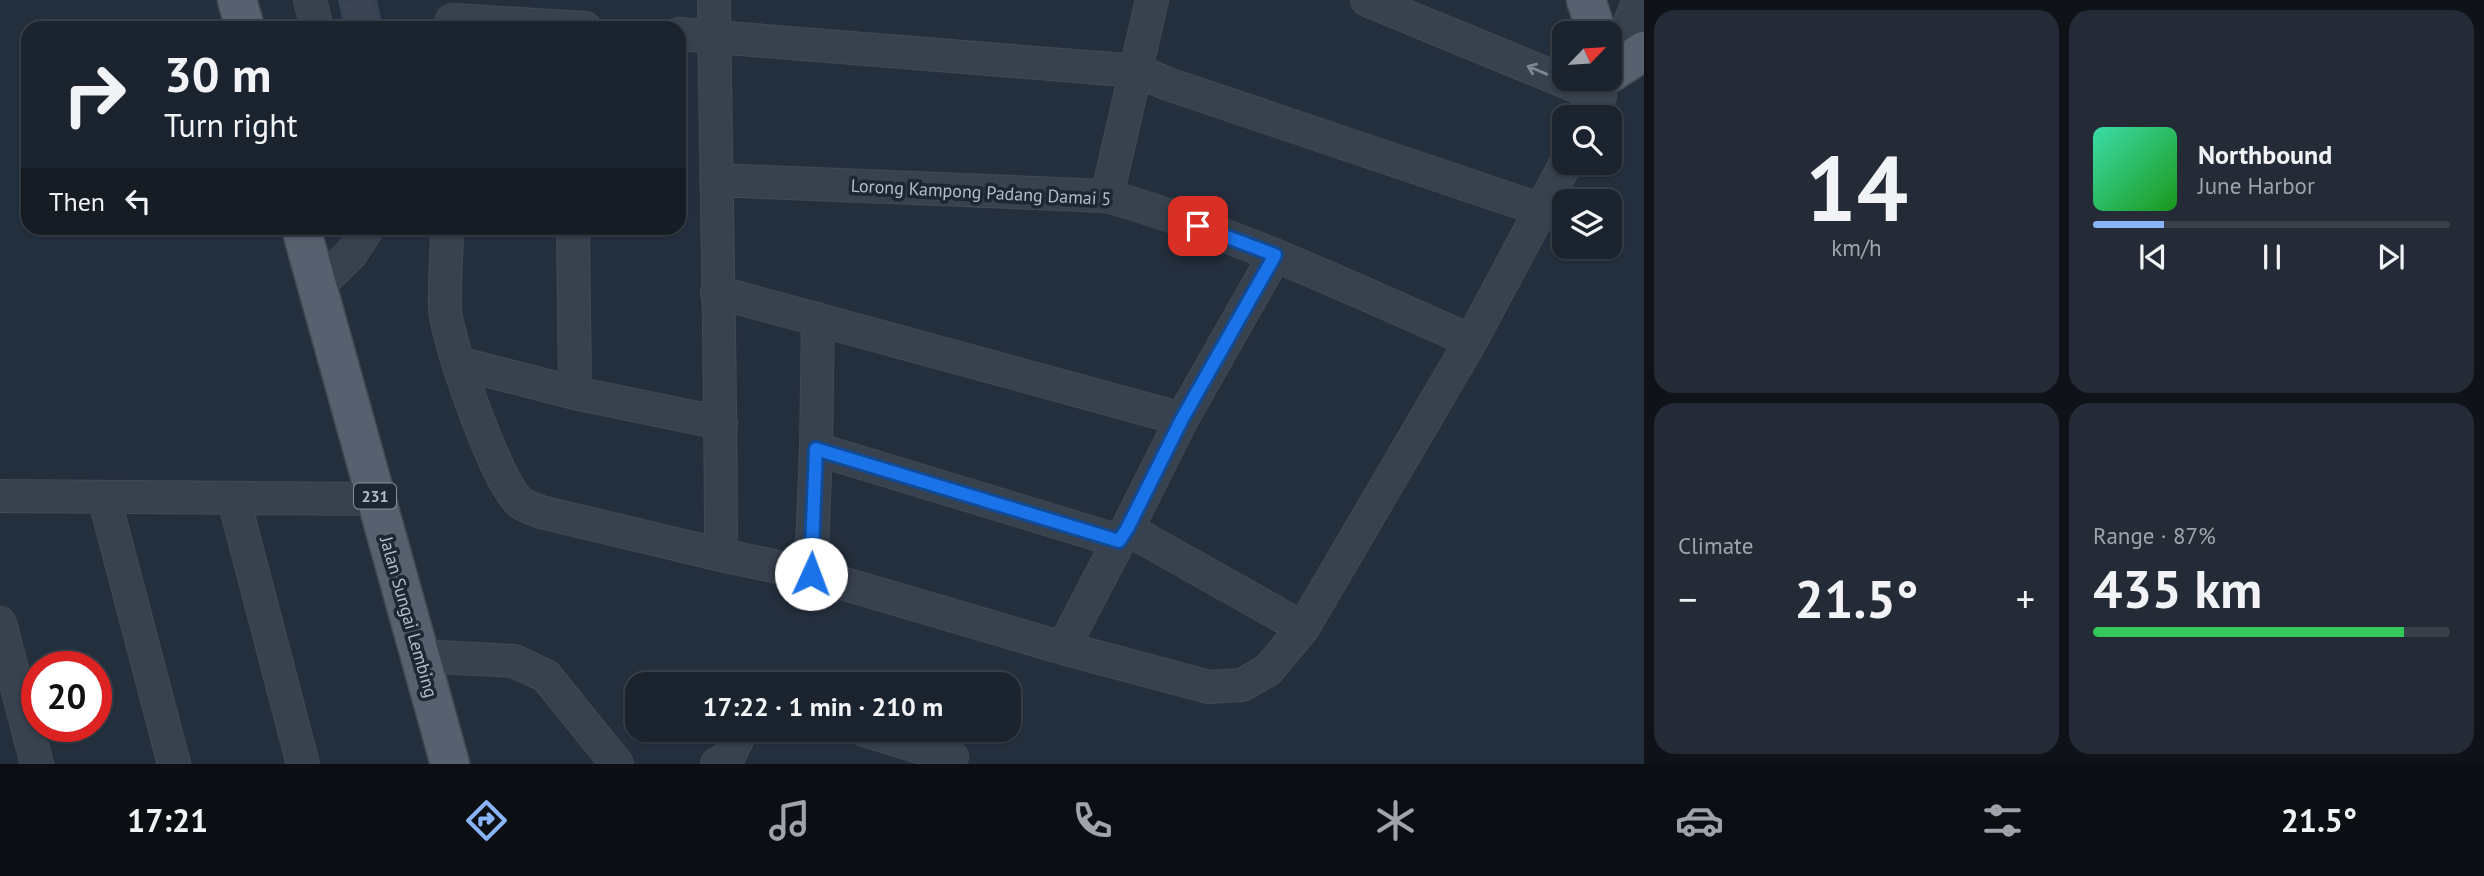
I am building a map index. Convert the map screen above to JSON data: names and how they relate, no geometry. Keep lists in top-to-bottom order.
{
  "streets": {
    "main road": ["231", "Jalan Sungai Lembing"],
    "street": ["Lorong Kampong Padang Damai 5"]
  },
  "north": "top right",
  "page": {
    "tile": [
      ["14", "km/h"],
      "Climate",
      ["Range · 87%", "435 km"]
    ],
    "turn": ["30 m", "Turn right"],
    "song": ["Northbound", "June Harbor"],
    "then": "Then",
    "heat": ["−", "21.5°", "+"],
    "limit": "20",
    "trip": "17:22 · 1 min · 210 m",
    "tabs": ["17:21", "21.5°"]
  }
}
